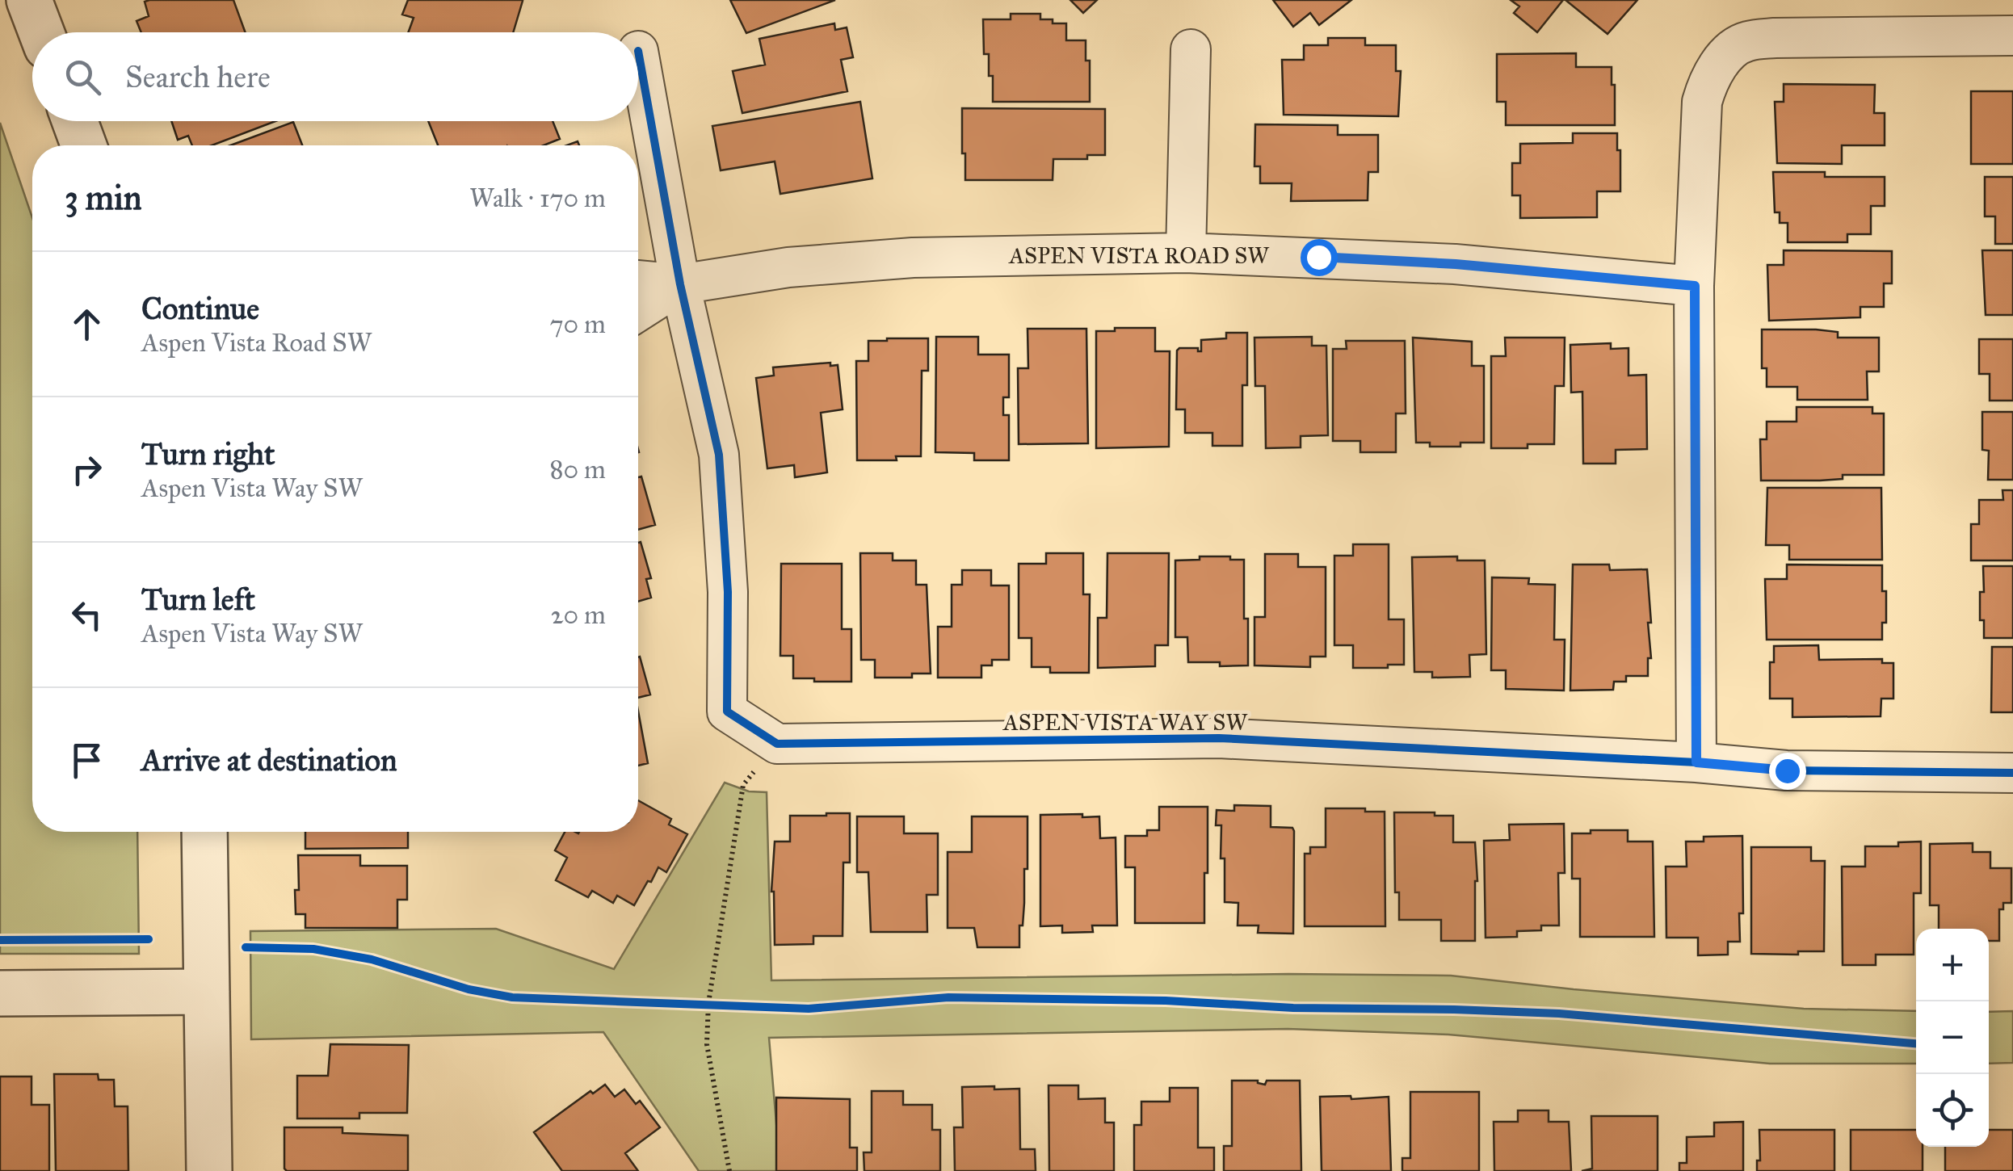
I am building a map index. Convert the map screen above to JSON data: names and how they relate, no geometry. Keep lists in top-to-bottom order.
{
  "streets": {
    "street": ["ASPEN VISTA ROAD SW", "ASPEN VISTA WAY SW"]
  },
  "page": {
    "search": "Search here",
    "heading": ["3 min", "Walk · 170 m"],
    "list": [
      ["Continue", "Aspen Vista Road SW", "70 m"],
      ["Turn right", "Aspen Vista Way SW", "80 m"],
      ["Turn left", "Aspen Vista Way SW", "20 m"],
      "Arrive at destination"
    ],
    "map_buttons": ["+", "−"]
  }
}
